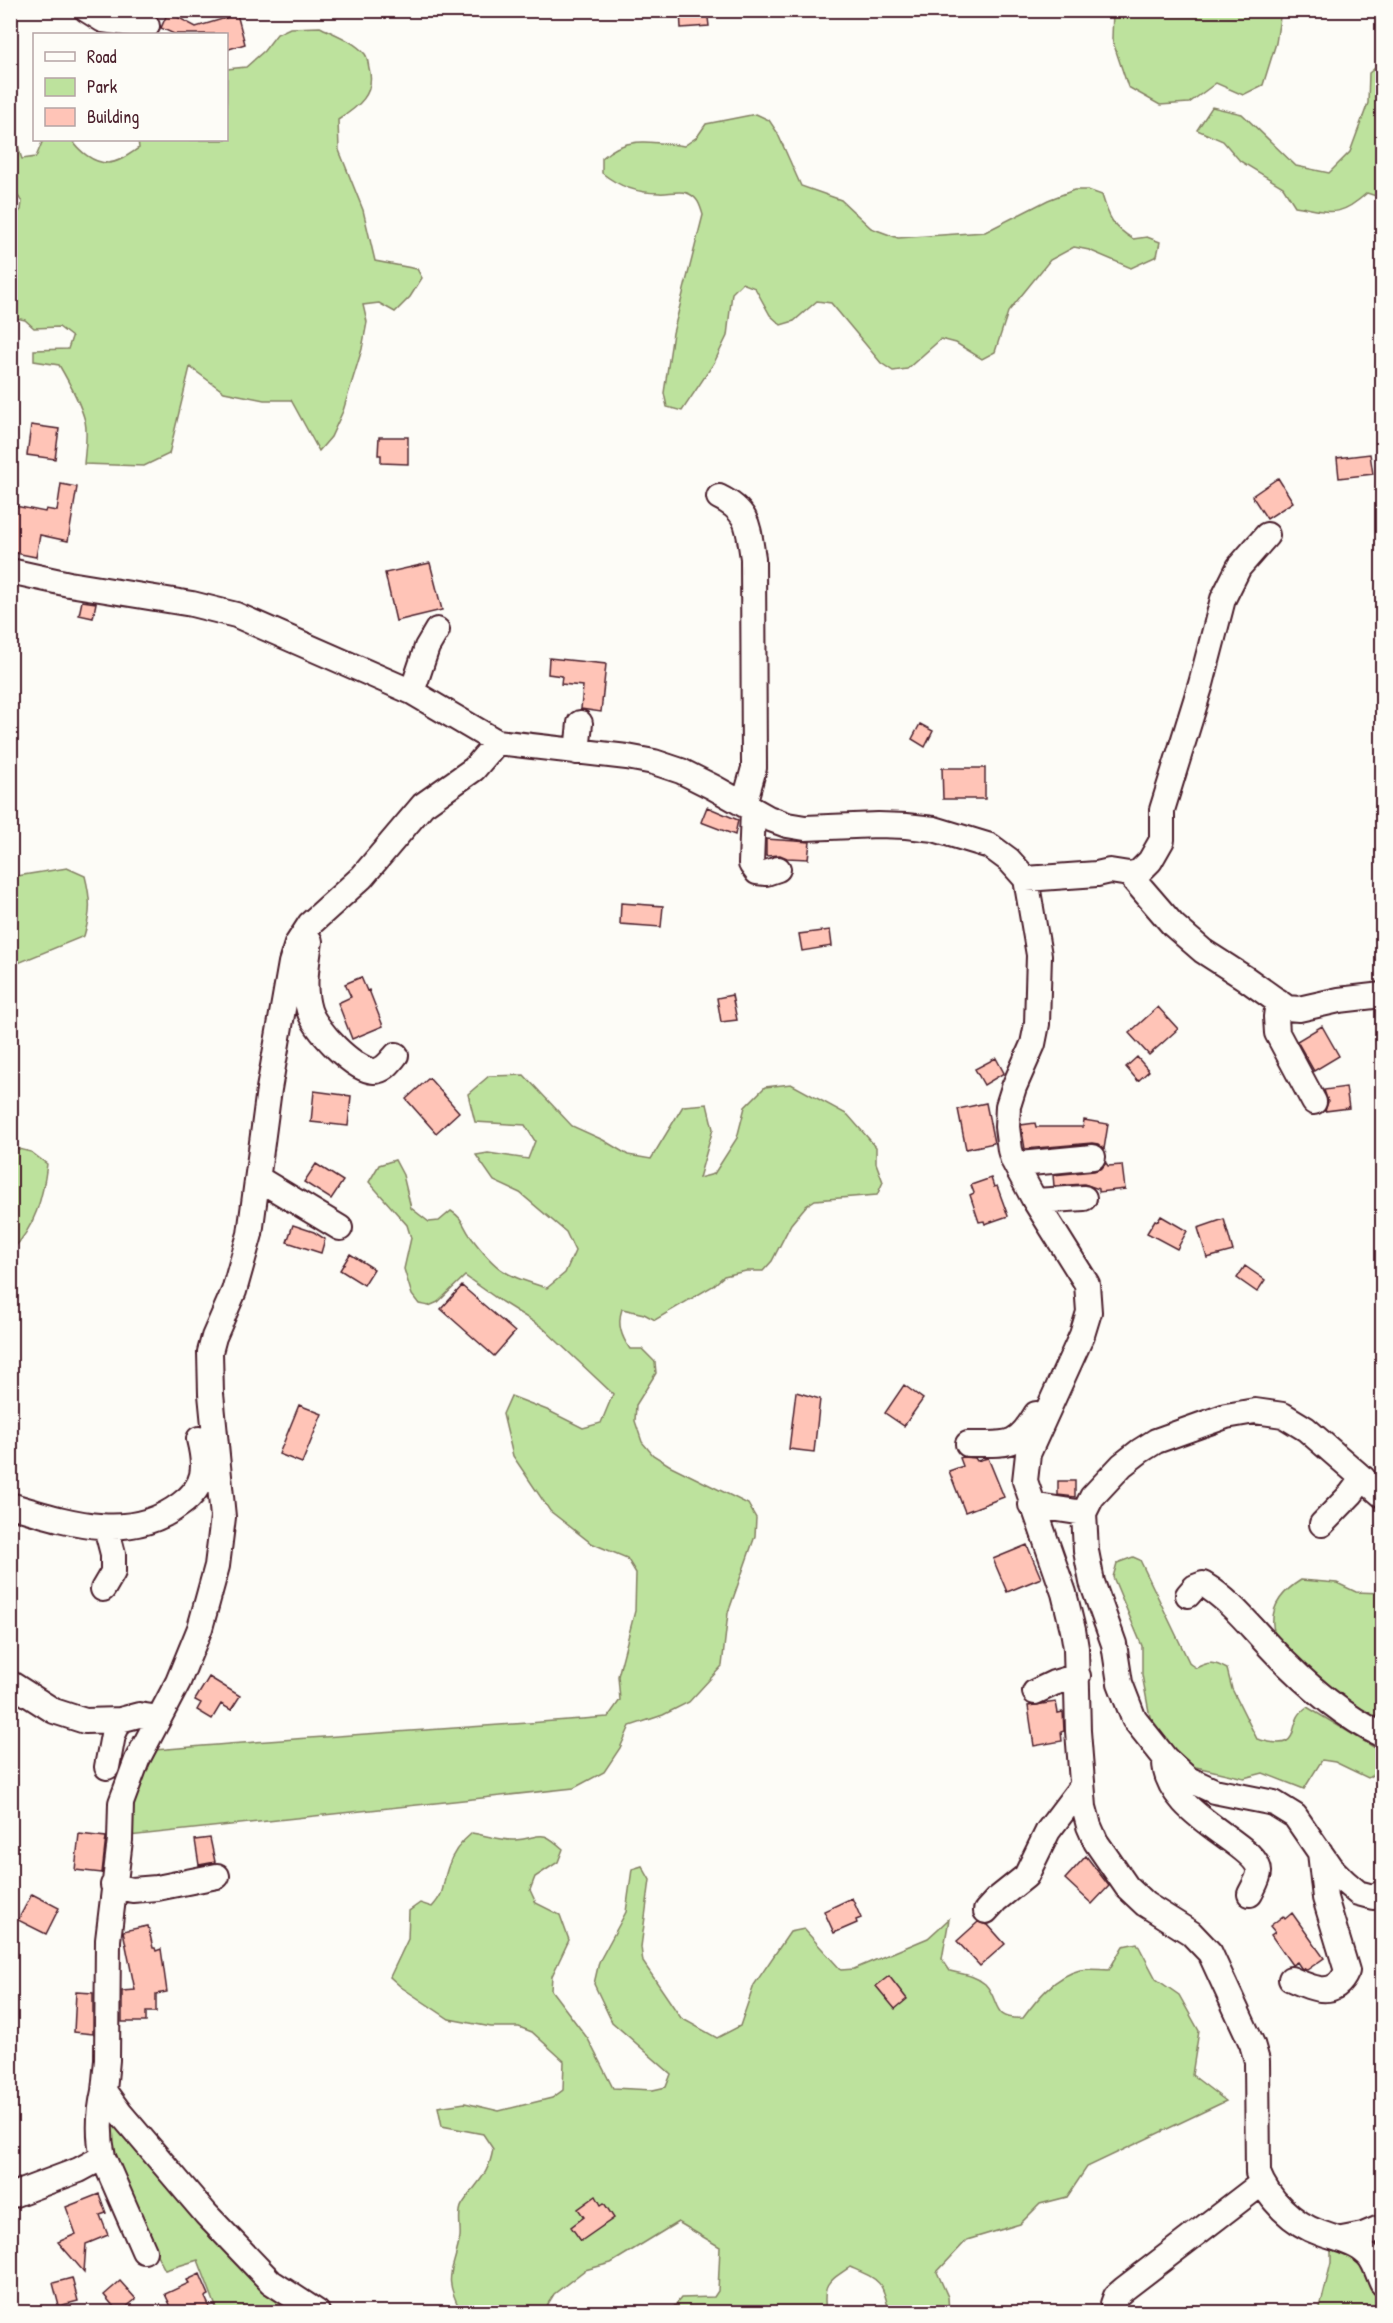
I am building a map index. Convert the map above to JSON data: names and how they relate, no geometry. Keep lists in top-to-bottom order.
{
  "legend": ["Road", "Park", "Building"]
}
